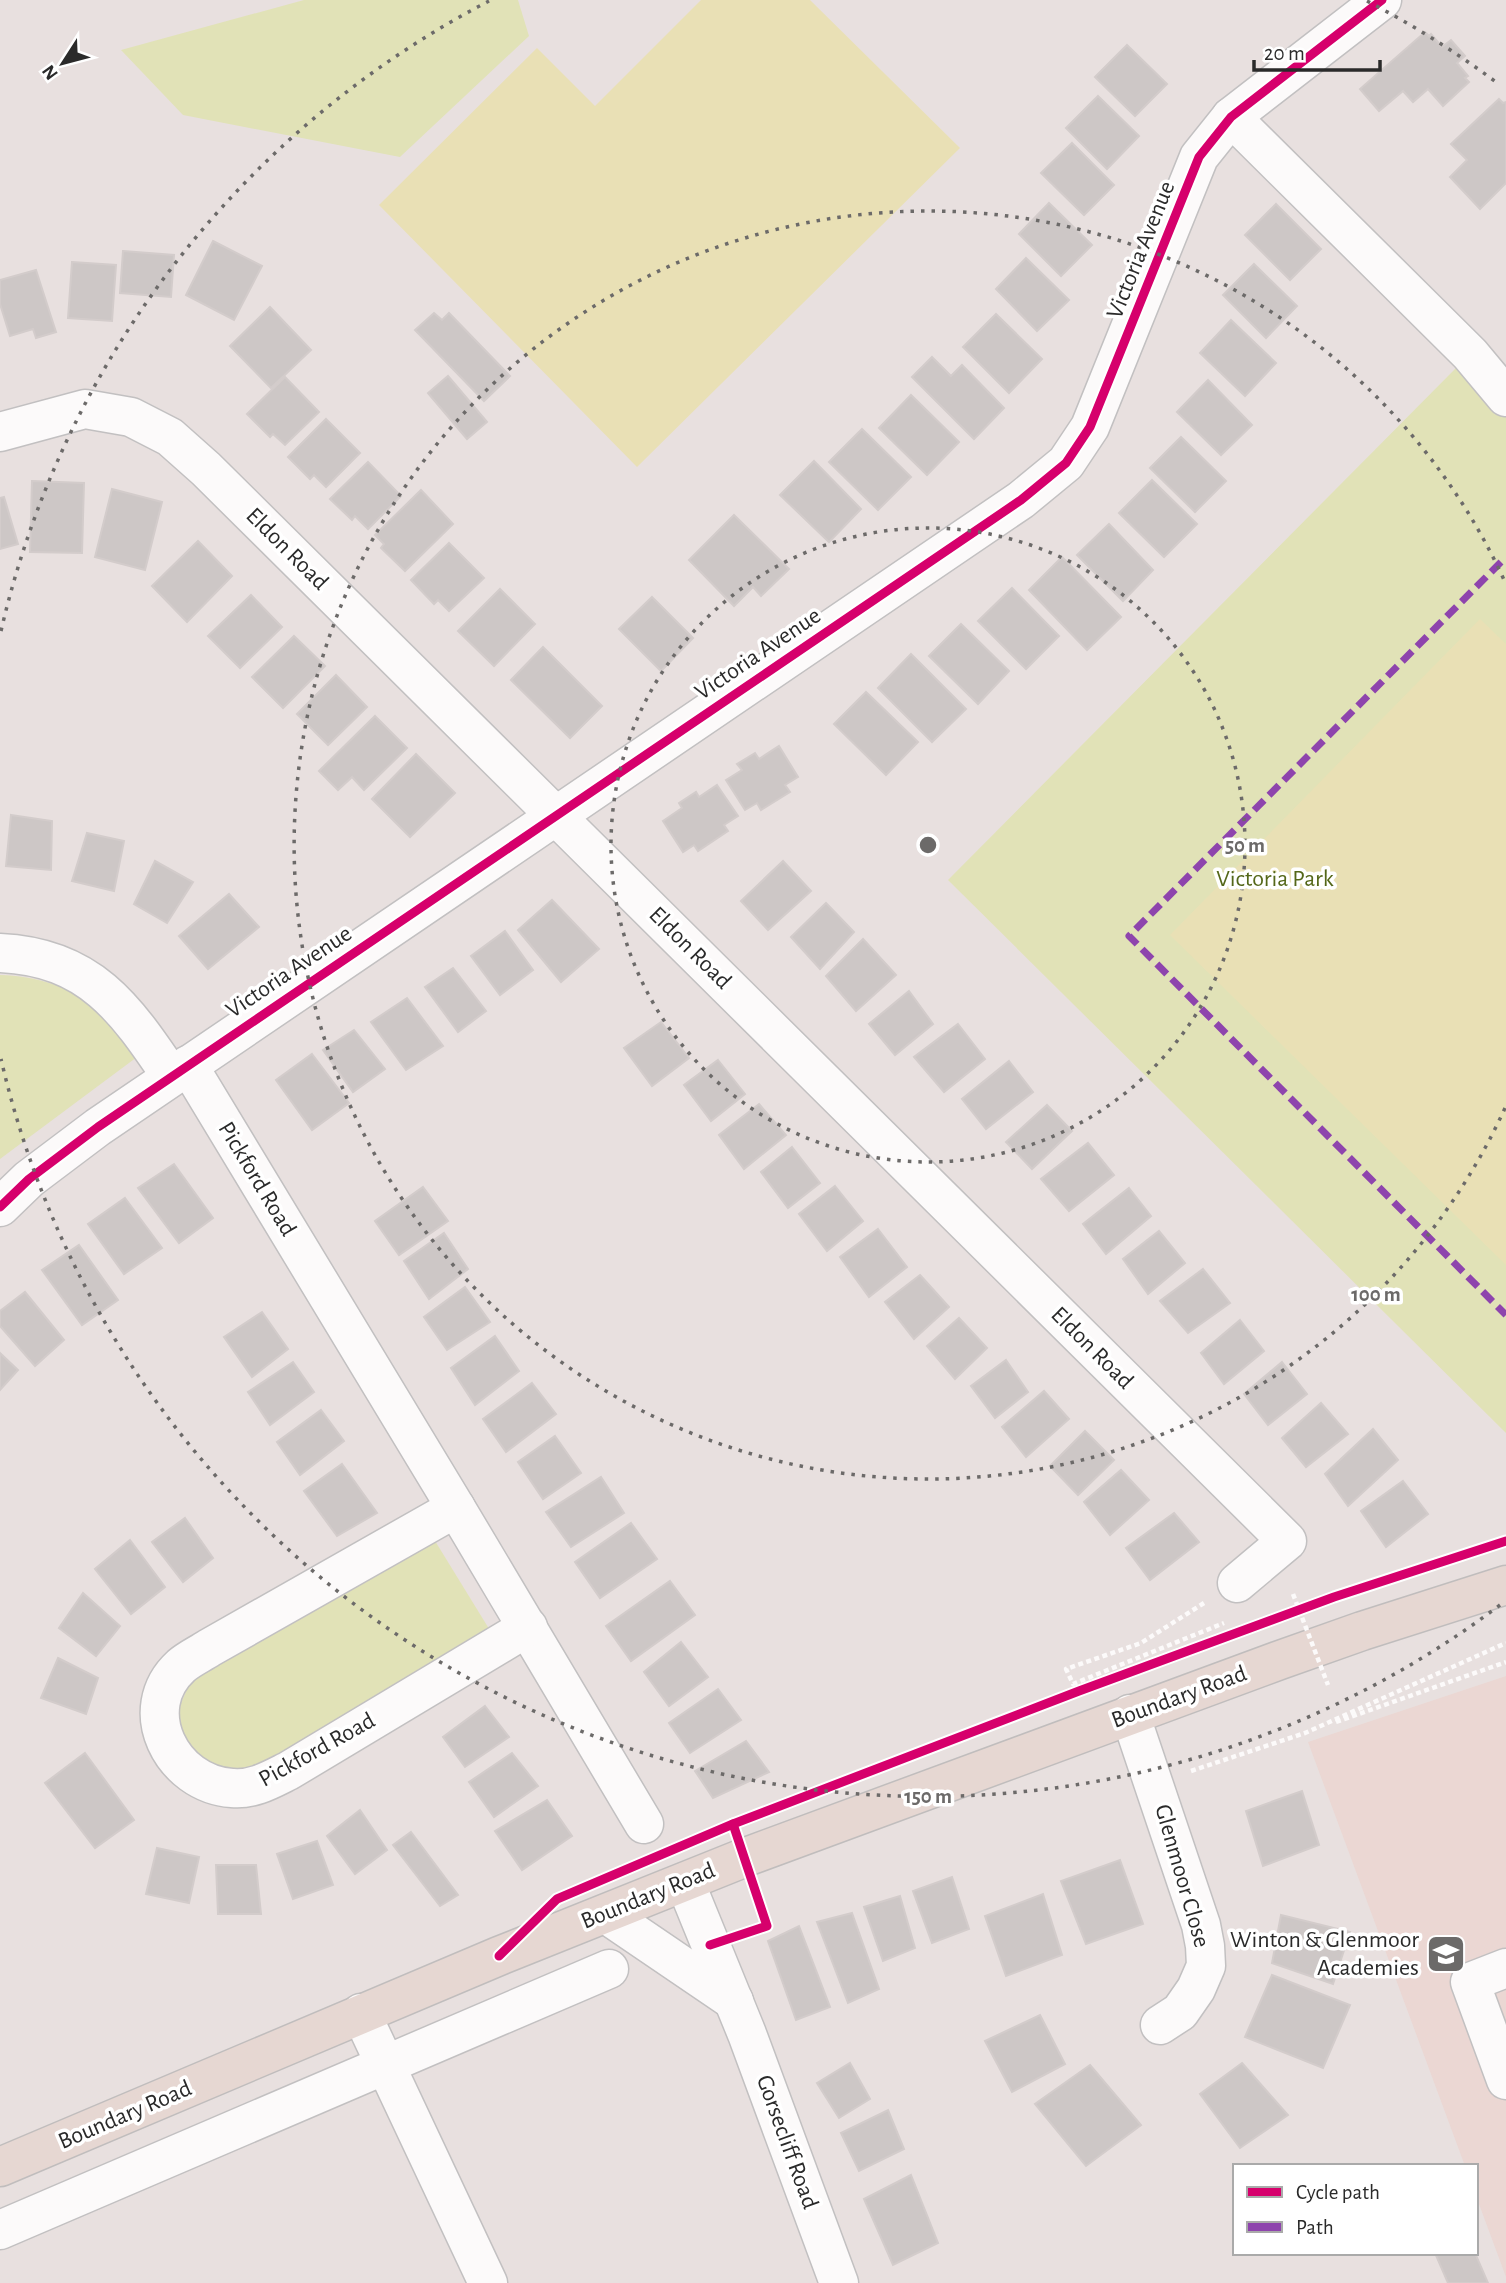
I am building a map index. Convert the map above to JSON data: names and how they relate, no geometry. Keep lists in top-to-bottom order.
{
  "streets": {
    "main road": ["Boundary Road"],
    "street": [
      "Victoria Avenue",
      "Eldon Road",
      "Pickford Road",
      "Glenmoor Close",
      "Gorsecliff Road"
    ]
  },
  "crossings": [
    ["Victoria Avenue", "Eldon Road"],
    ["Victoria Avenue", "Pickford Road"],
    ["Boundary Road", "Glenmoor Close"],
    ["Boundary Road", "Gorsecliff Road"]
  ],
  "parks": ["Victoria Park"],
  "places": {
    "school or university": ["Winton & Glenmoor Academies"]
  },
  "legend": ["Cycle path", "Path"],
  "scale_bar": "20 m",
  "north": "bottom left",
  "rings": ["50 m", "100 m", "150 m"]
}
